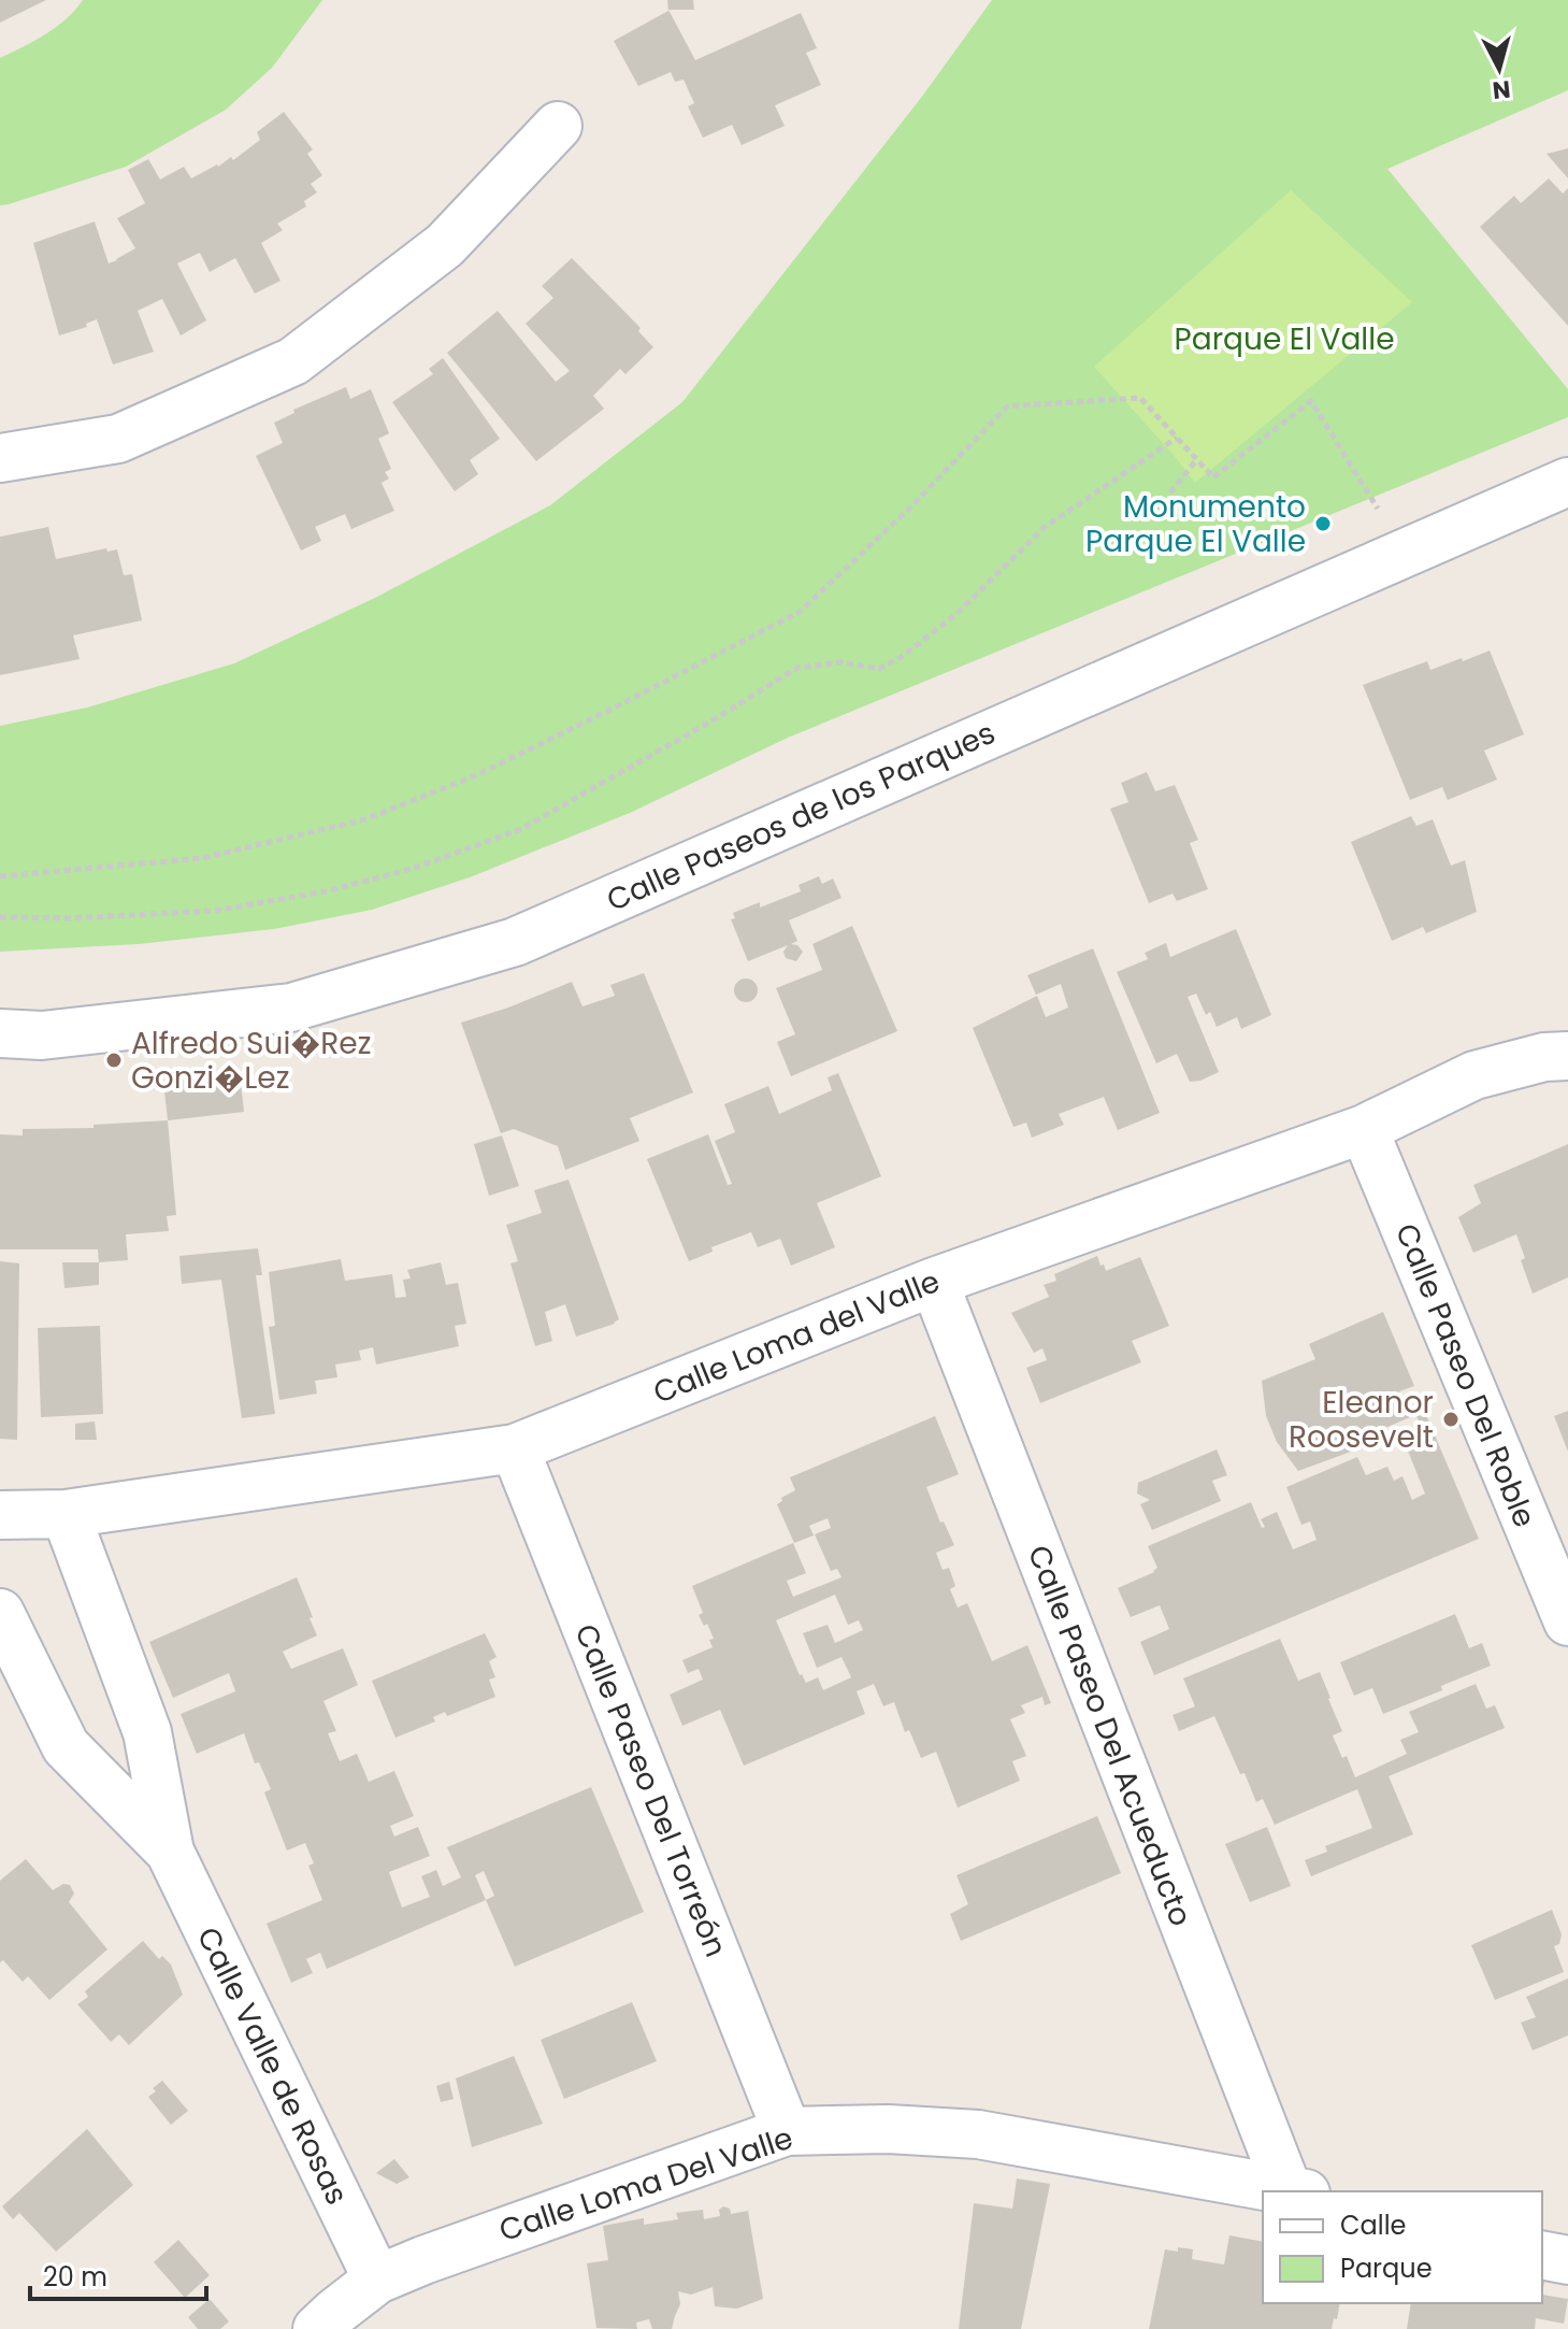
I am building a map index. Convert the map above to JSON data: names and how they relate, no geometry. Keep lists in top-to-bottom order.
{
  "streets": {
    "street": [
      "Calle Paseos de los Parques",
      "Calle Loma del Valle",
      "Calle Paseo Del Roble",
      "Calle Paseo Del Acueducto",
      "Calle Paseo Del Torreón",
      "Calle Valle de Rosas",
      "Calle Loma Del Valle"
    ]
  },
  "crossings": [
    ["Calle Loma del Valle", "Calle Paseo Del Roble"],
    ["Calle Loma del Valle", "Calle Paseo Del Acueducto"],
    ["Calle Loma del Valle", "Calle Paseo Del Torreón"],
    ["Calle Loma del Valle", "Calle Valle de Rosas"],
    ["Calle Paseo Del Acueducto", "Calle Loma Del Valle"],
    ["Calle Paseo Del Torreón", "Calle Loma Del Valle"],
    ["Calle Valle de Rosas", "Calle Loma Del Valle"]
  ],
  "parks": ["Parque El Valle"],
  "places": ["Monumento Parque El Valle", "Alfredo Sui�Rez Gonzi�Lez", "Eleanor Roosevelt"],
  "legend": ["Calle", "Parque"],
  "scale_bar": "20 m",
  "north": "bottom"
}
